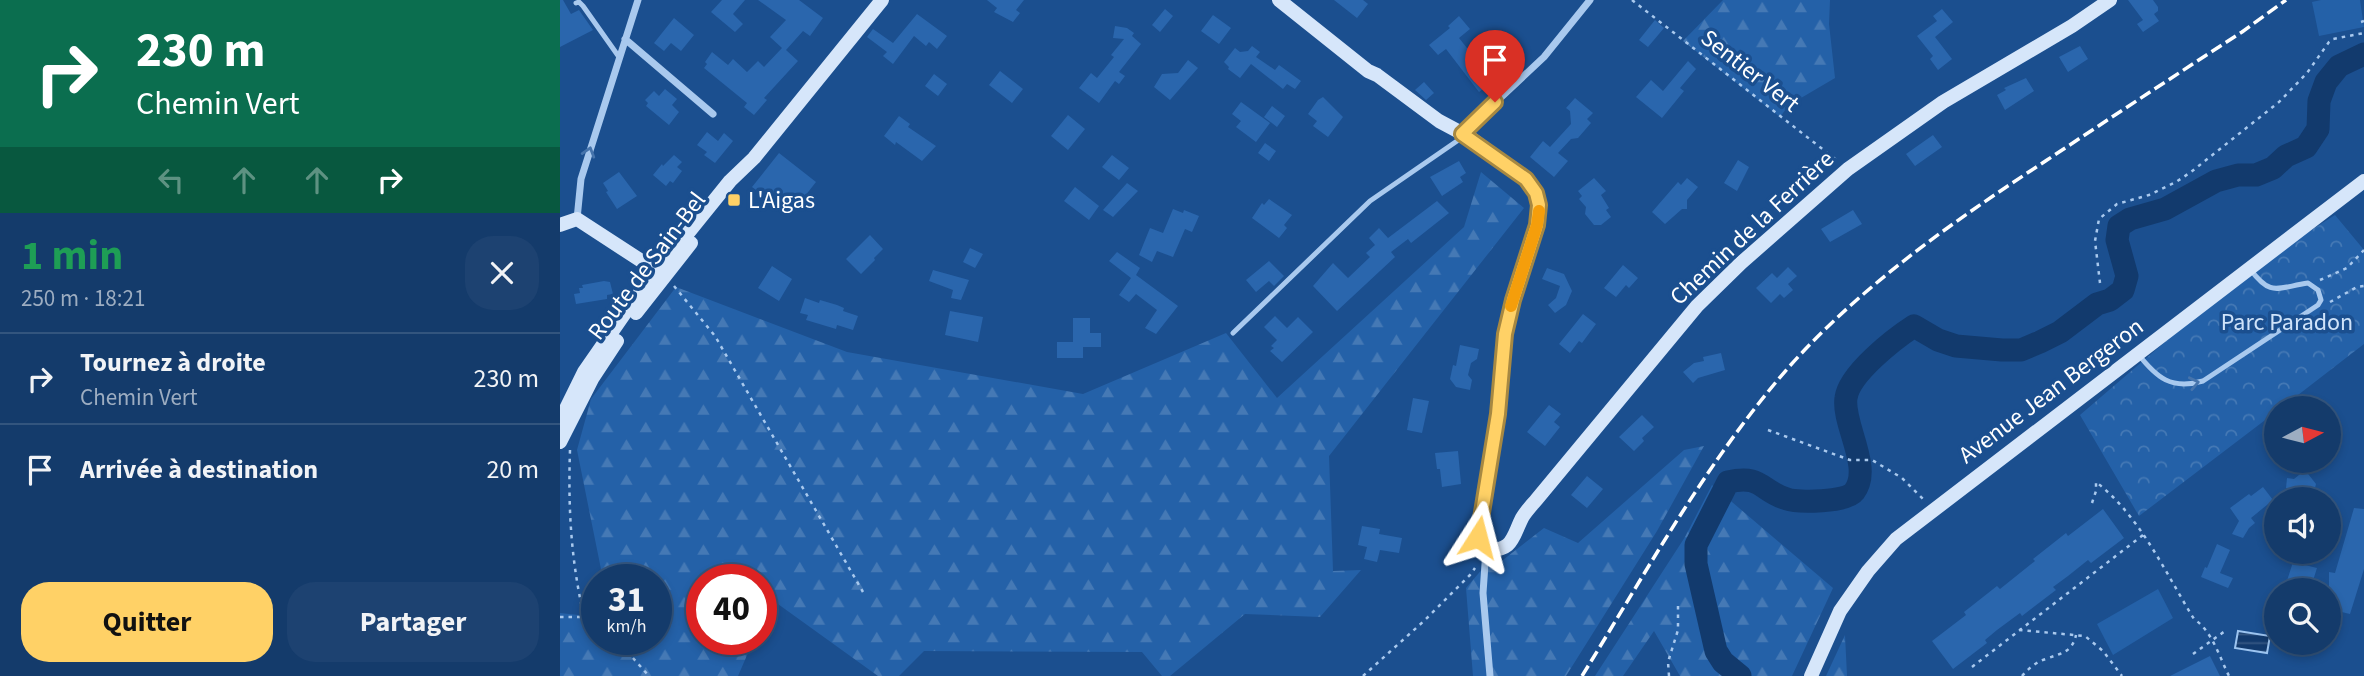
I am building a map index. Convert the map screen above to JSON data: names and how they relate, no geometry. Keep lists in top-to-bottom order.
{
  "streets": {
    "street": ["Chemin de la Ferrière", "Route de Sain-Bel", "Avenue Jean Bergeron"],
    "path": ["Sentier Vert"]
  },
  "crossings": [
    ["Sentier Vert", "Chemin de la Ferrière"]
  ],
  "parks": ["Parc Paradon"],
  "places": {
    "transit": ["L'Aigas"]
  },
  "north": "right",
  "page": {
    "turn": ["230 m", "Chemin Vert"],
    "heading": ["1 min", "250 m · 18:21"],
    "list": [
      {
        "name": "Tournez à droite",
        "note": "Chemin Vert",
        "value": "230 m"
      },
      {
        "name": "Arrivée à destination",
        "value": "20 m"
      }
    ],
    "speed": "31 km/h",
    "limit": "40",
    "buttons": ["Quitter", "Partager"]
  }
}
